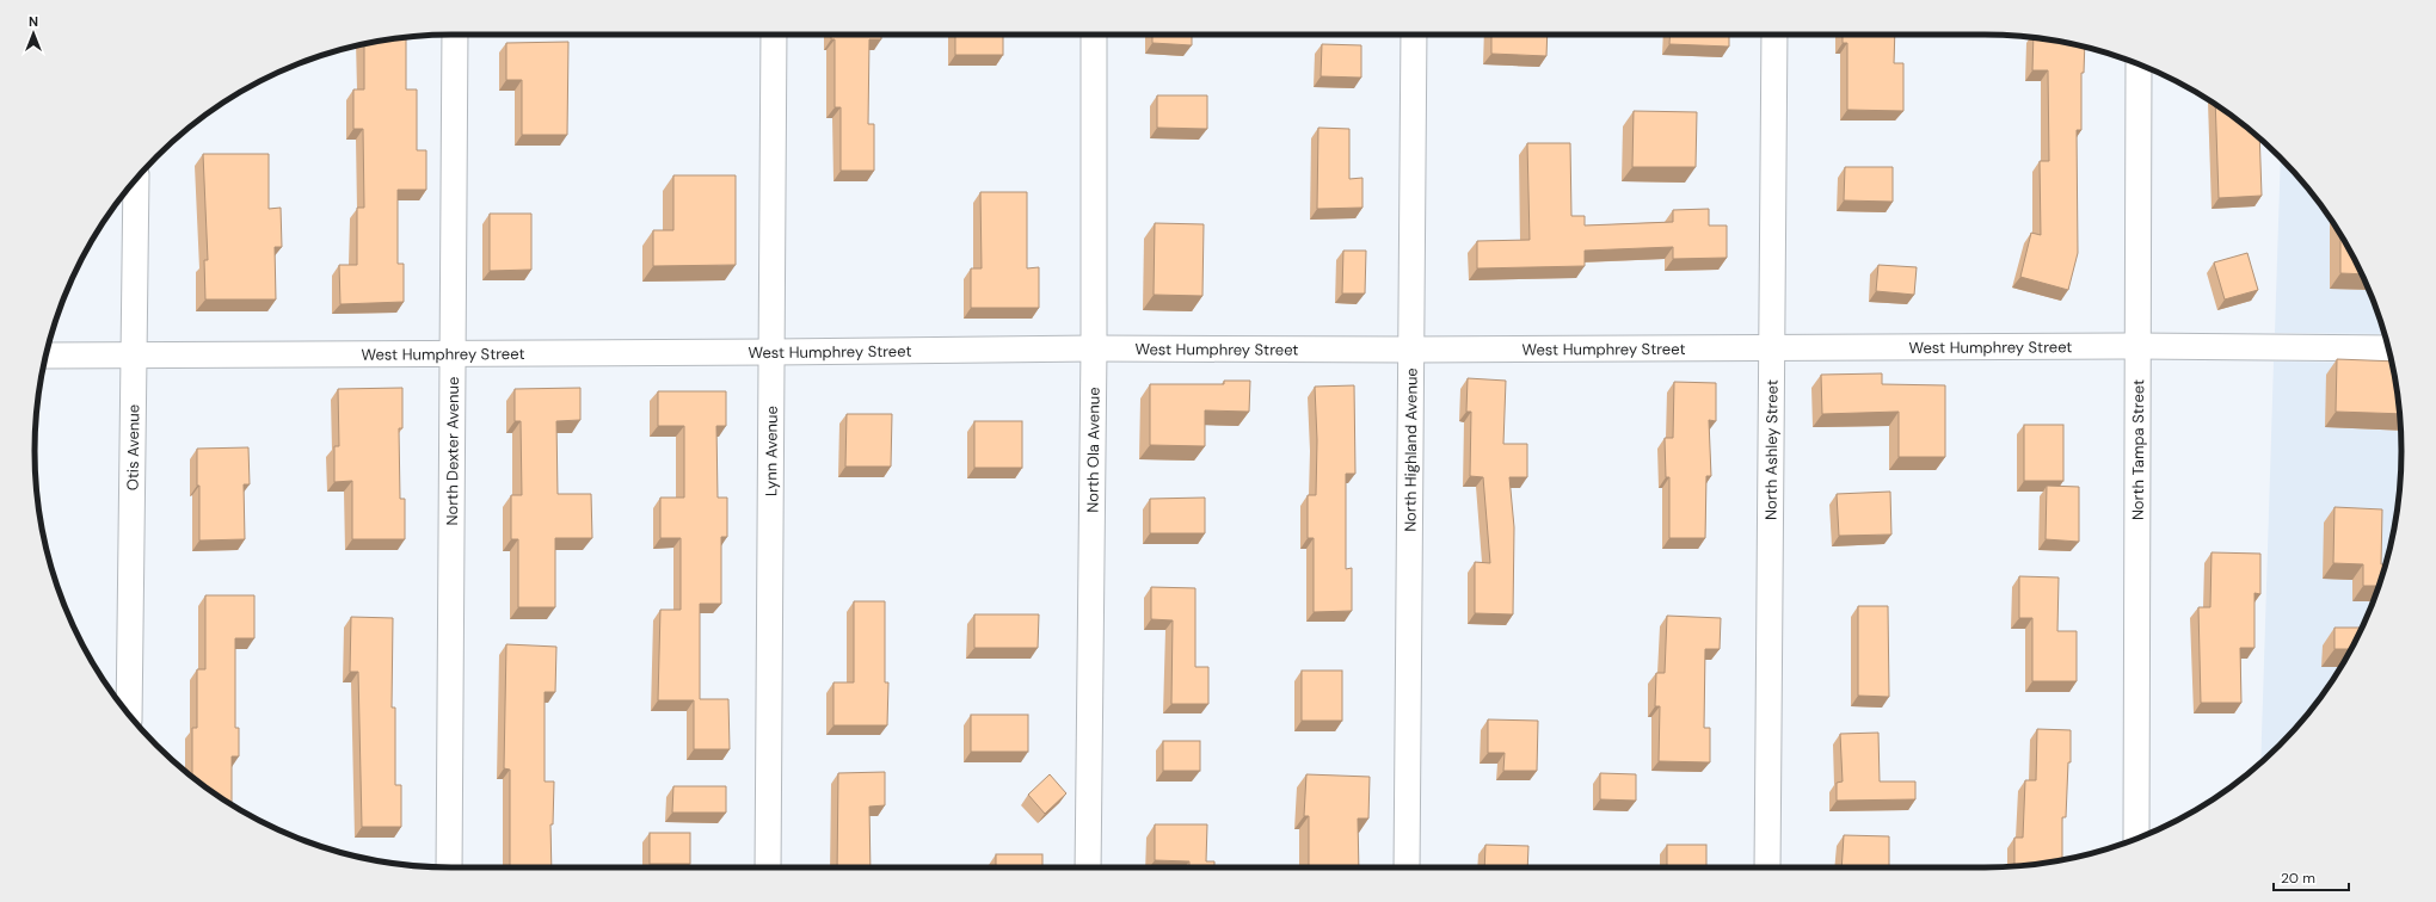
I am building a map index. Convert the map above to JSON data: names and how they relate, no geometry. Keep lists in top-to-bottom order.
{
  "streets": {
    "street": [
      "West Humphrey Street",
      "Otis Avenue",
      "North Ola Avenue",
      "North Highland Avenue",
      "North Ashley Street",
      "North Tampa Street",
      "North Dexter Avenue",
      "Lynn Avenue"
    ]
  },
  "crossings": [
    ["West Humphrey Street", "Otis Avenue"],
    ["West Humphrey Street", "North Ola Avenue"],
    ["West Humphrey Street", "North Highland Avenue"],
    ["West Humphrey Street", "North Ashley Street"],
    ["West Humphrey Street", "North Tampa Street"],
    ["West Humphrey Street", "North Dexter Avenue"],
    ["West Humphrey Street", "Lynn Avenue"]
  ],
  "scale_bar": "20 m",
  "north": "top"
}
